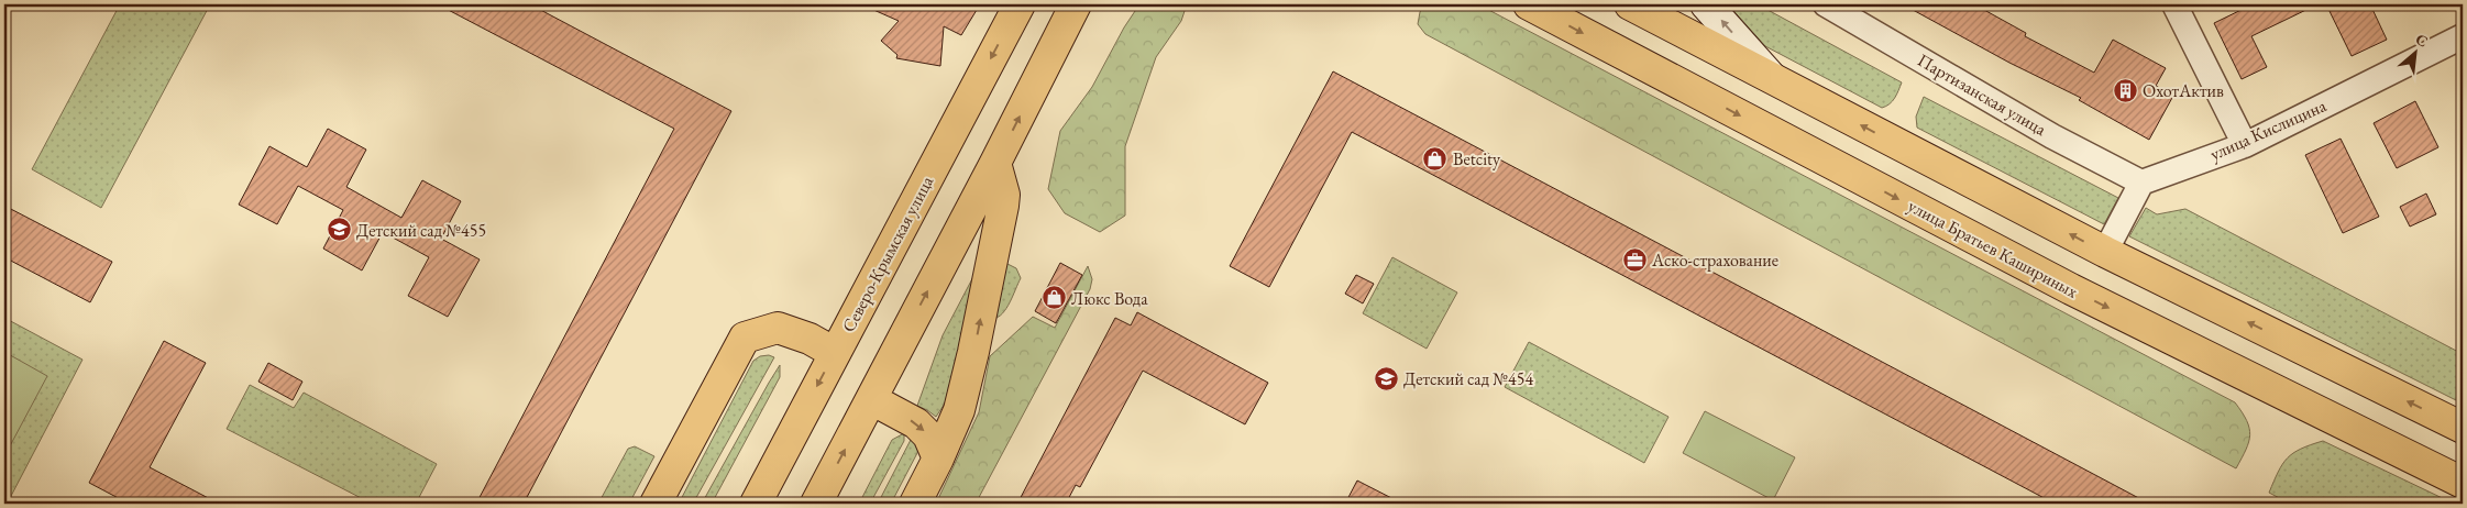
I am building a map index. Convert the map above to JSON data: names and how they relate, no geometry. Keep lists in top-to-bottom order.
{
  "streets": {
    "main road": ["улица Братьев Кашириных", "Северо-Крымская улица"],
    "street": ["Партизанская улица", "улица Кислицина"]
  },
  "crossings": [
    ["Партизанская улица", "улица Кислицина"]
  ],
  "places": {
    "building": ["ОхотАктив"],
    "shop": ["Betcity", "Люкс Вода"],
    "school or university": ["Детский сад №455", "Детский сад №454"],
    "office": ["Аско-страхование"]
  },
  "north": "top right"
}
